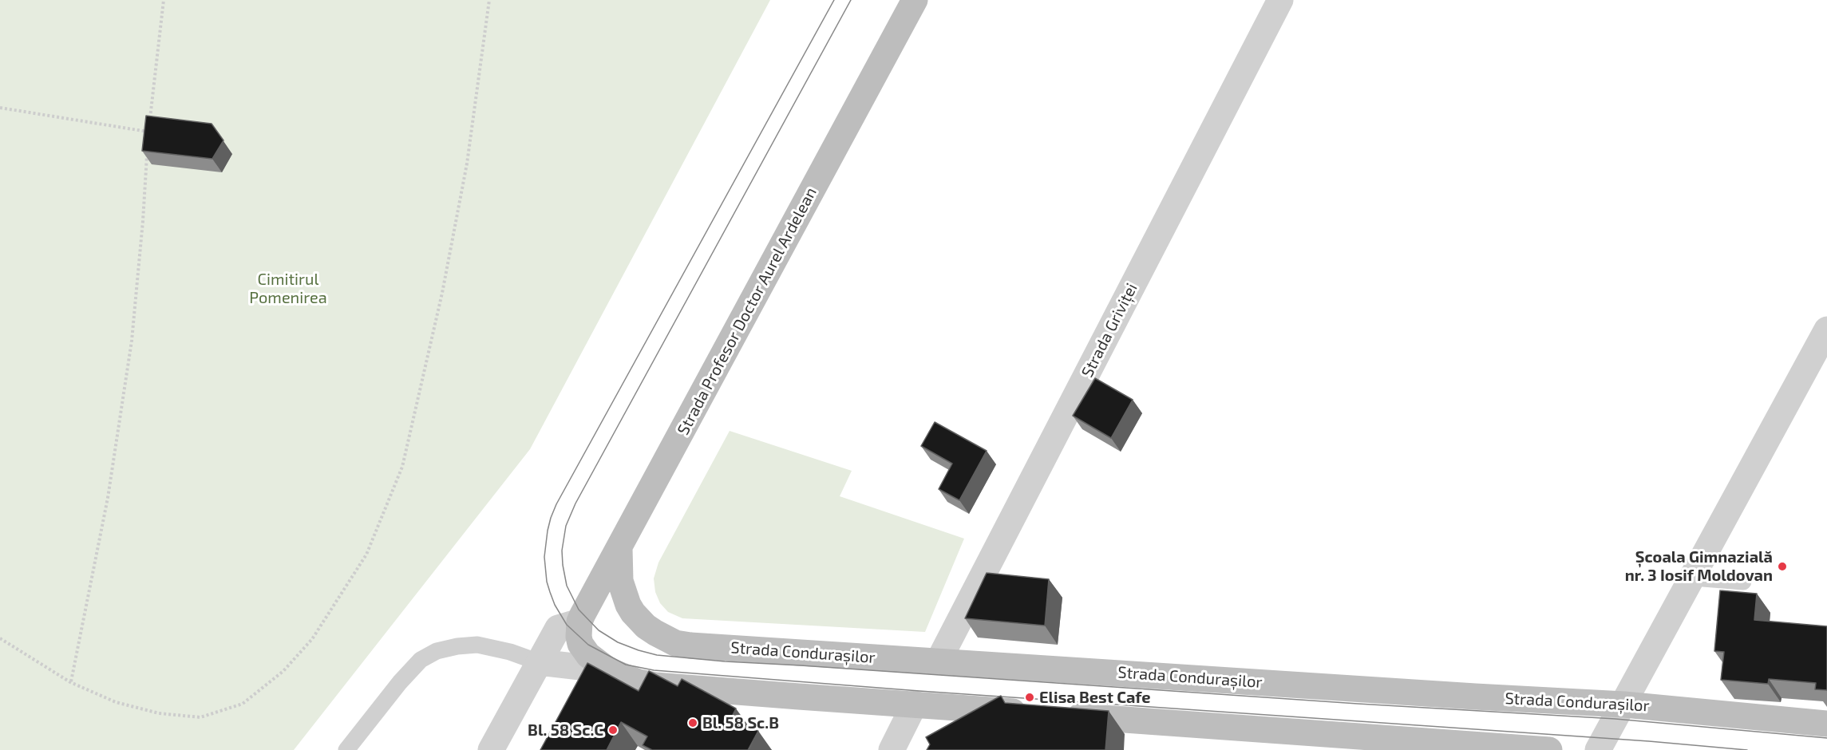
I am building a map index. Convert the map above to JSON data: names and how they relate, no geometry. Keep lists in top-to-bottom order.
{
  "streets": {
    "main road": ["Strada Profesor Doctor Aurel Ardelean", "Strada Condurașilor"],
    "street": ["Strada Griviței"]
  },
  "crossings": [
    ["Strada Profesor Doctor Aurel Ardelean", "Strada Condurașilor"],
    ["Strada Griviței", "Strada Condurașilor"]
  ],
  "parks": ["Cimitirul Pomenirea"],
  "places": [
    "Școala Gimnazială nr. 3 Iosif Moldovan",
    "Elisa Best Cafe",
    "Bl. 58 Sc.B",
    "Bl. 58 Sc.C"
  ]
}
